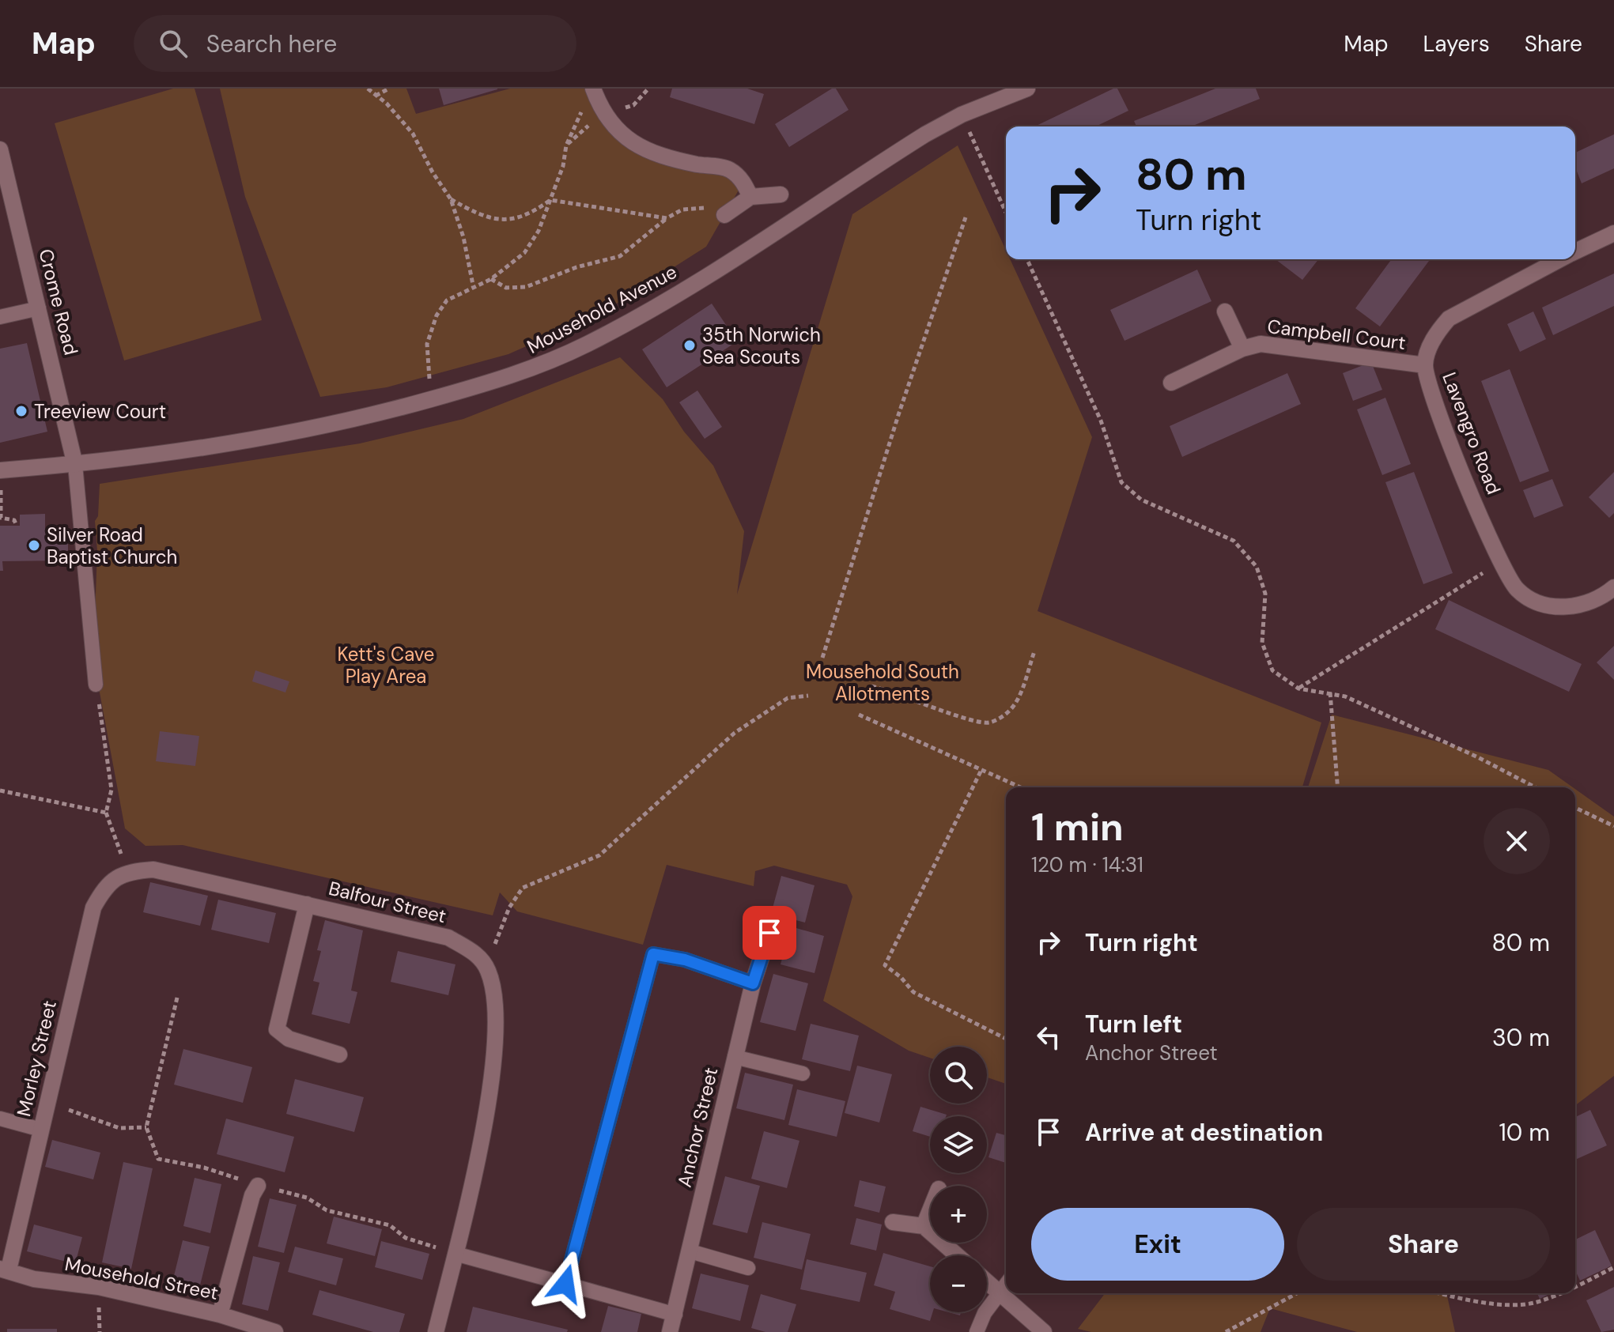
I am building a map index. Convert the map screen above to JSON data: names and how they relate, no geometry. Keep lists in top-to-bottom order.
{
  "streets": {
    "street": [
      "Crome Road",
      "Mousehold Avenue",
      "Campbell Court",
      "Lavengro Road",
      "Balfour Street",
      "Morley Street",
      "Anchor Street",
      "Mousehold Street"
    ]
  },
  "crossings": [
    ["Crome Road", "Mousehold Avenue"],
    ["Campbell Court", "Lavengro Road"],
    ["Balfour Street", "Morley Street"],
    ["Morley Street", "Mousehold Street"]
  ],
  "parks": ["Kett's Cave Play Area", "Mousehold South Allotments"],
  "places": ["35th Norwich Sea Scouts", "Treeview Court", "Silver Road Baptist Church"],
  "page": {
    "header": "Map",
    "search": "Search here",
    "nav": ["Map", "Layers", "Share"],
    "turn": ["80 m", "Turn right"],
    "heading": ["1 min", "120 m · 14:31"],
    "list": [
      {
        "name": "Turn right",
        "value": "80 m"
      },
      {
        "name": "Turn left",
        "note": "Anchor Street",
        "value": "30 m"
      },
      {
        "name": "Arrive at destination",
        "value": "10 m"
      }
    ],
    "map_buttons": ["+", "−"],
    "buttons": ["Exit", "Share"]
  }
}
